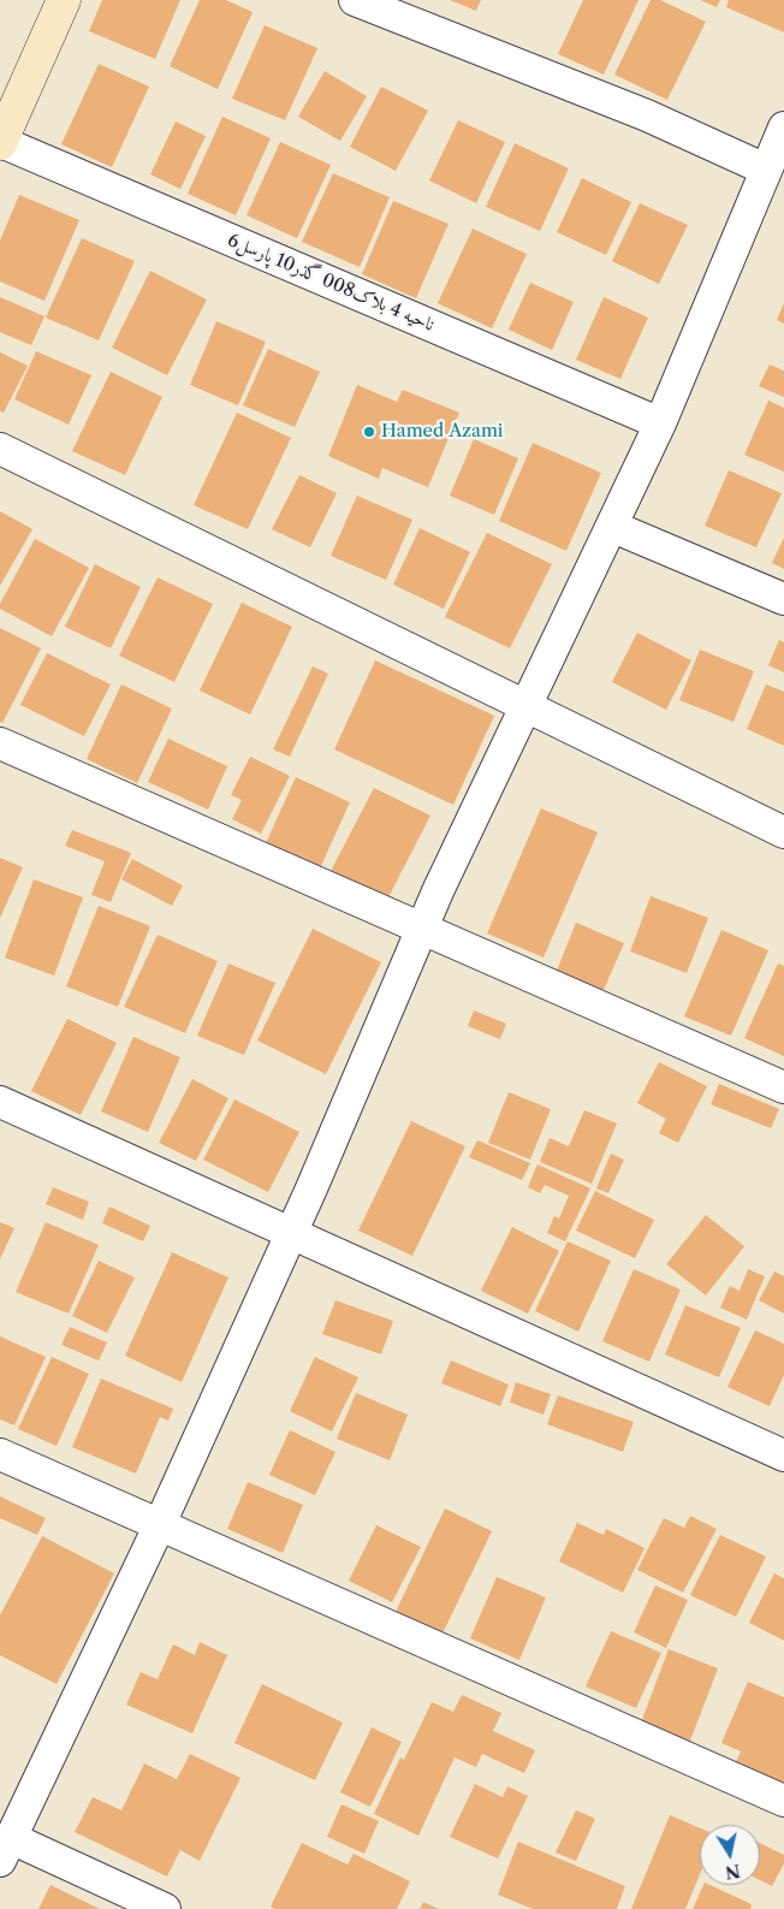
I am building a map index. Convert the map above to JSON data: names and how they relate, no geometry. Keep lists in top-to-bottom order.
{
  "streets": {
    "street": ["ناحیه 4 بلاک008 گذر10 پارسل6"]
  },
  "places": ["Hamed Azami"],
  "north": "bottom"
}
